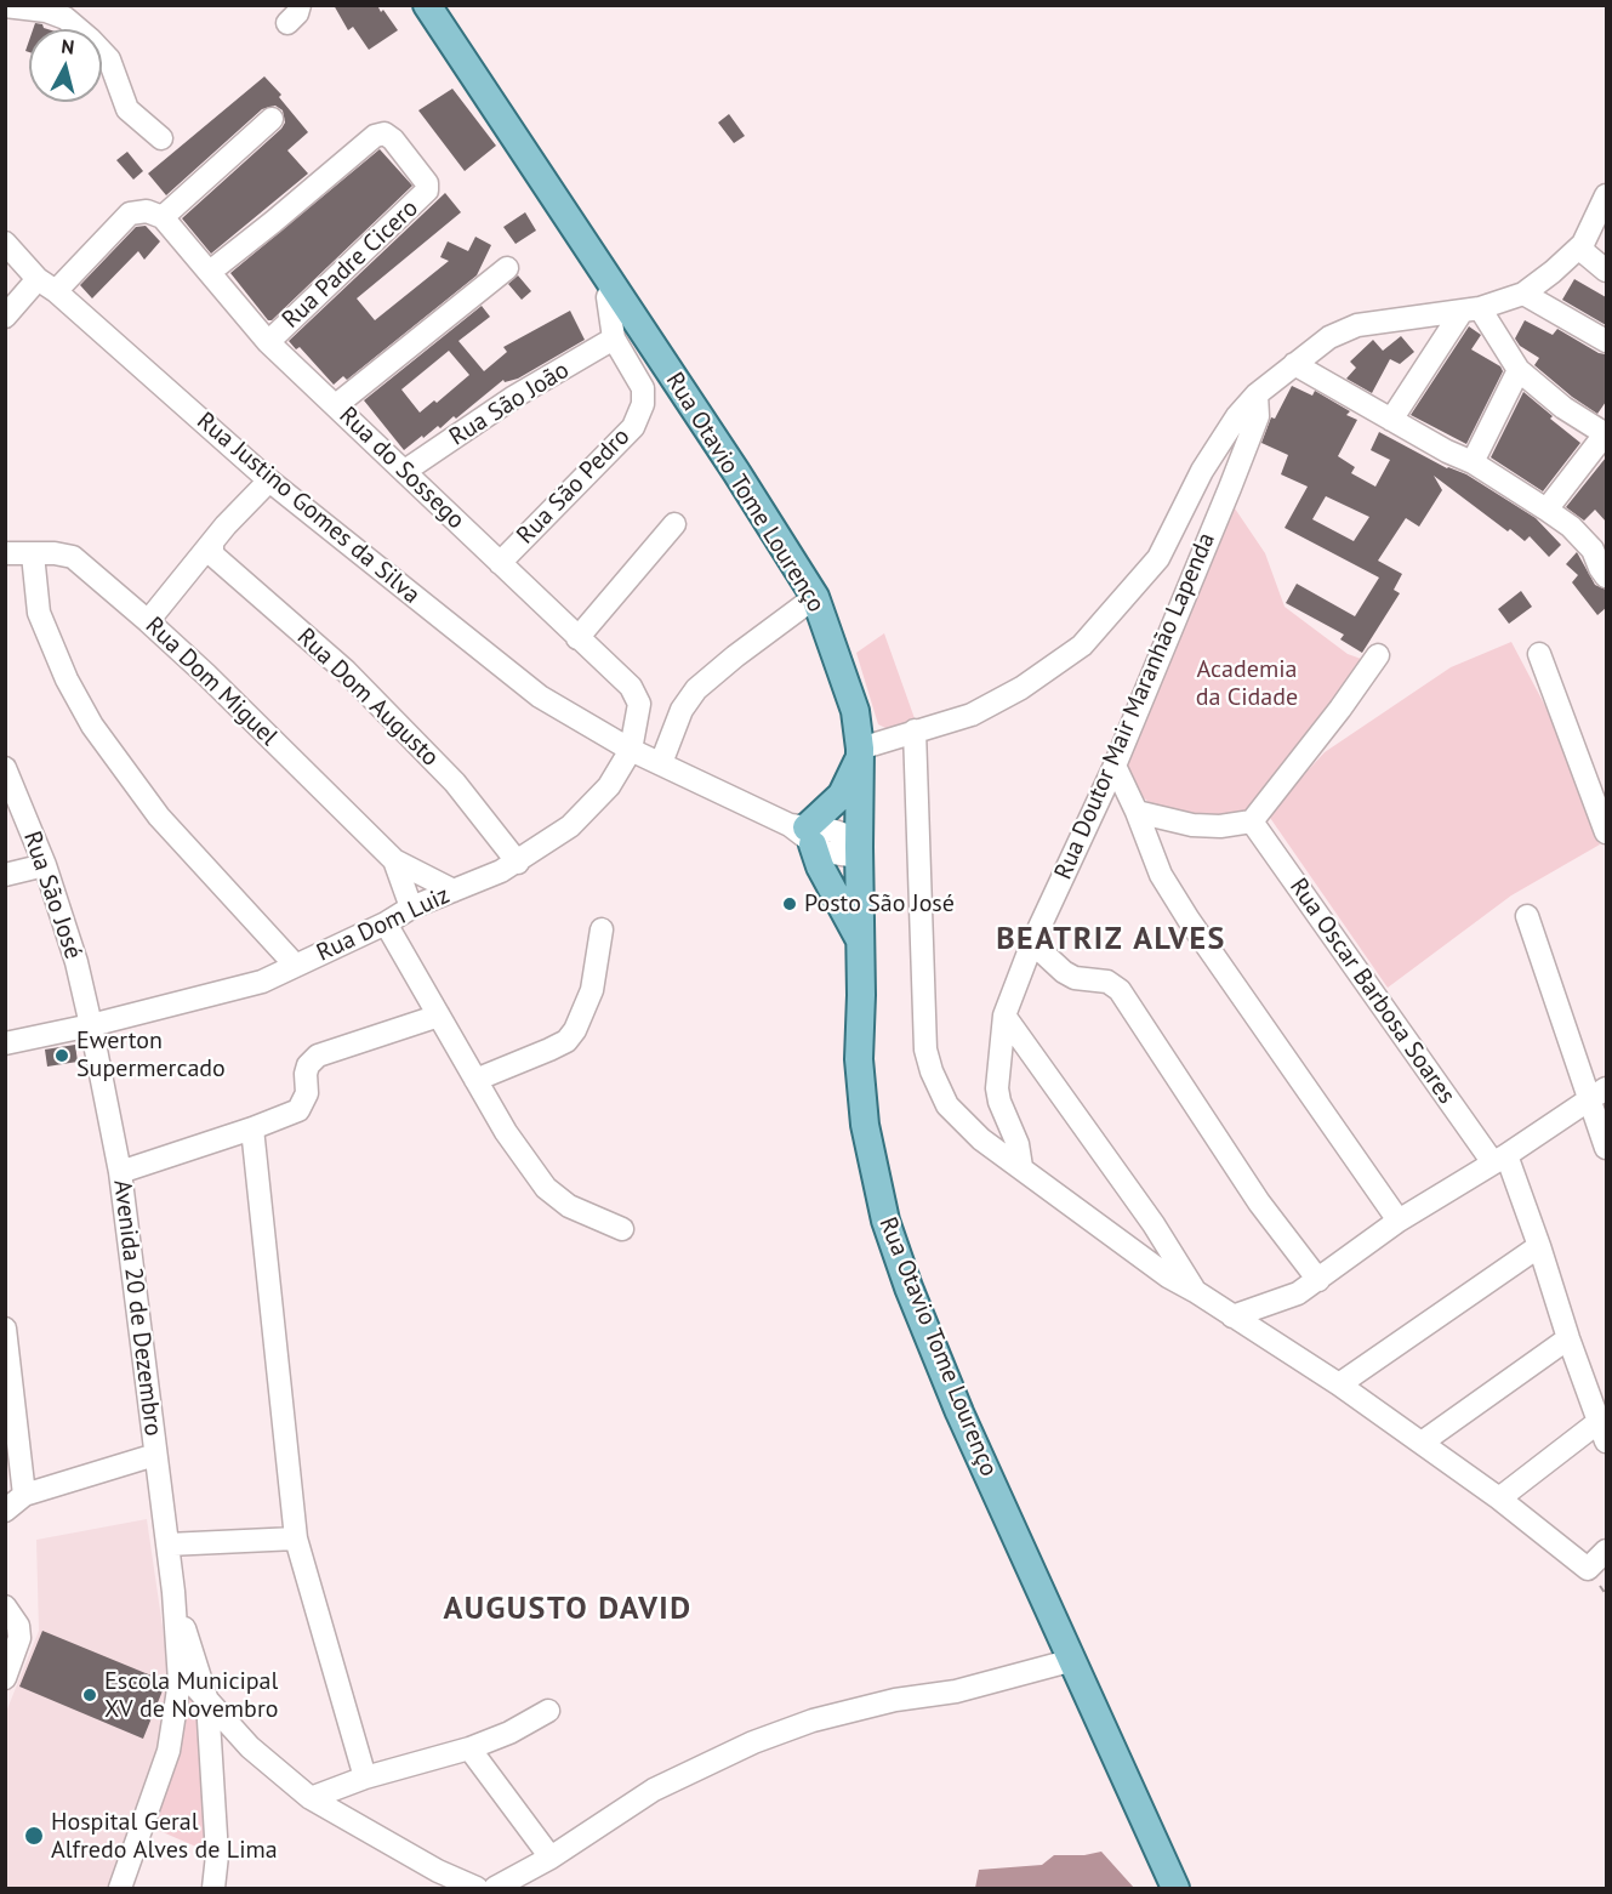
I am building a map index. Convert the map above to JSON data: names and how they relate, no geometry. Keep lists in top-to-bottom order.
{
  "streets": {
    "main road": ["Rua Otavio Tome Lourenço"],
    "street": [
      "Rua Padre Cicero",
      "Rua São João",
      "Rua do Sossego",
      "Rua São Pedro",
      "Rua Justino Gomes da Silva",
      "Rua Dom Miguel",
      "Rua Dom Augusto",
      "Rua Doutor Mair Maranhão Lapenda",
      "Rua São José",
      "Rua Dom Luiz",
      "Rua Oscar Barbosa Soares",
      "Avenida 20 de Dezembro"
    ]
  },
  "crossings": [
    ["Rua Padre Cicero", "Rua do Sossego"],
    ["Rua São João", "Rua do Sossego"],
    ["Rua São João", "Rua São Pedro"],
    ["Rua do Sossego", "Rua São Pedro"],
    ["Rua do Sossego", "Rua Justino Gomes da Silva"],
    ["Rua do Sossego", "Rua Dom Luiz"],
    ["Rua São Pedro", "Rua Otavio Tome Lourenço"],
    ["Rua Otavio Tome Lourenço", "Rua Justino Gomes da Silva"],
    ["Rua Justino Gomes da Silva", "Rua Dom Luiz"],
    ["Rua Dom Miguel", "Rua Dom Luiz"],
    ["Rua Dom Augusto", "Rua Dom Luiz"],
    ["Rua São José", "Rua Dom Luiz"],
    ["Rua São José", "Avenida 20 de Dezembro"],
    ["Rua Dom Luiz", "Avenida 20 de Dezembro"]
  ],
  "districts": ["BEATRIZ ALVES", "AUGUSTO DAVID"],
  "parks": ["Academia da Cidade"],
  "places": [
    "Posto São José",
    "Ewerton Supermercado",
    "Escola Municipal XV de Novembro",
    "Hospital Geral Alfredo Alves de Lima"
  ],
  "north": "top"
}
